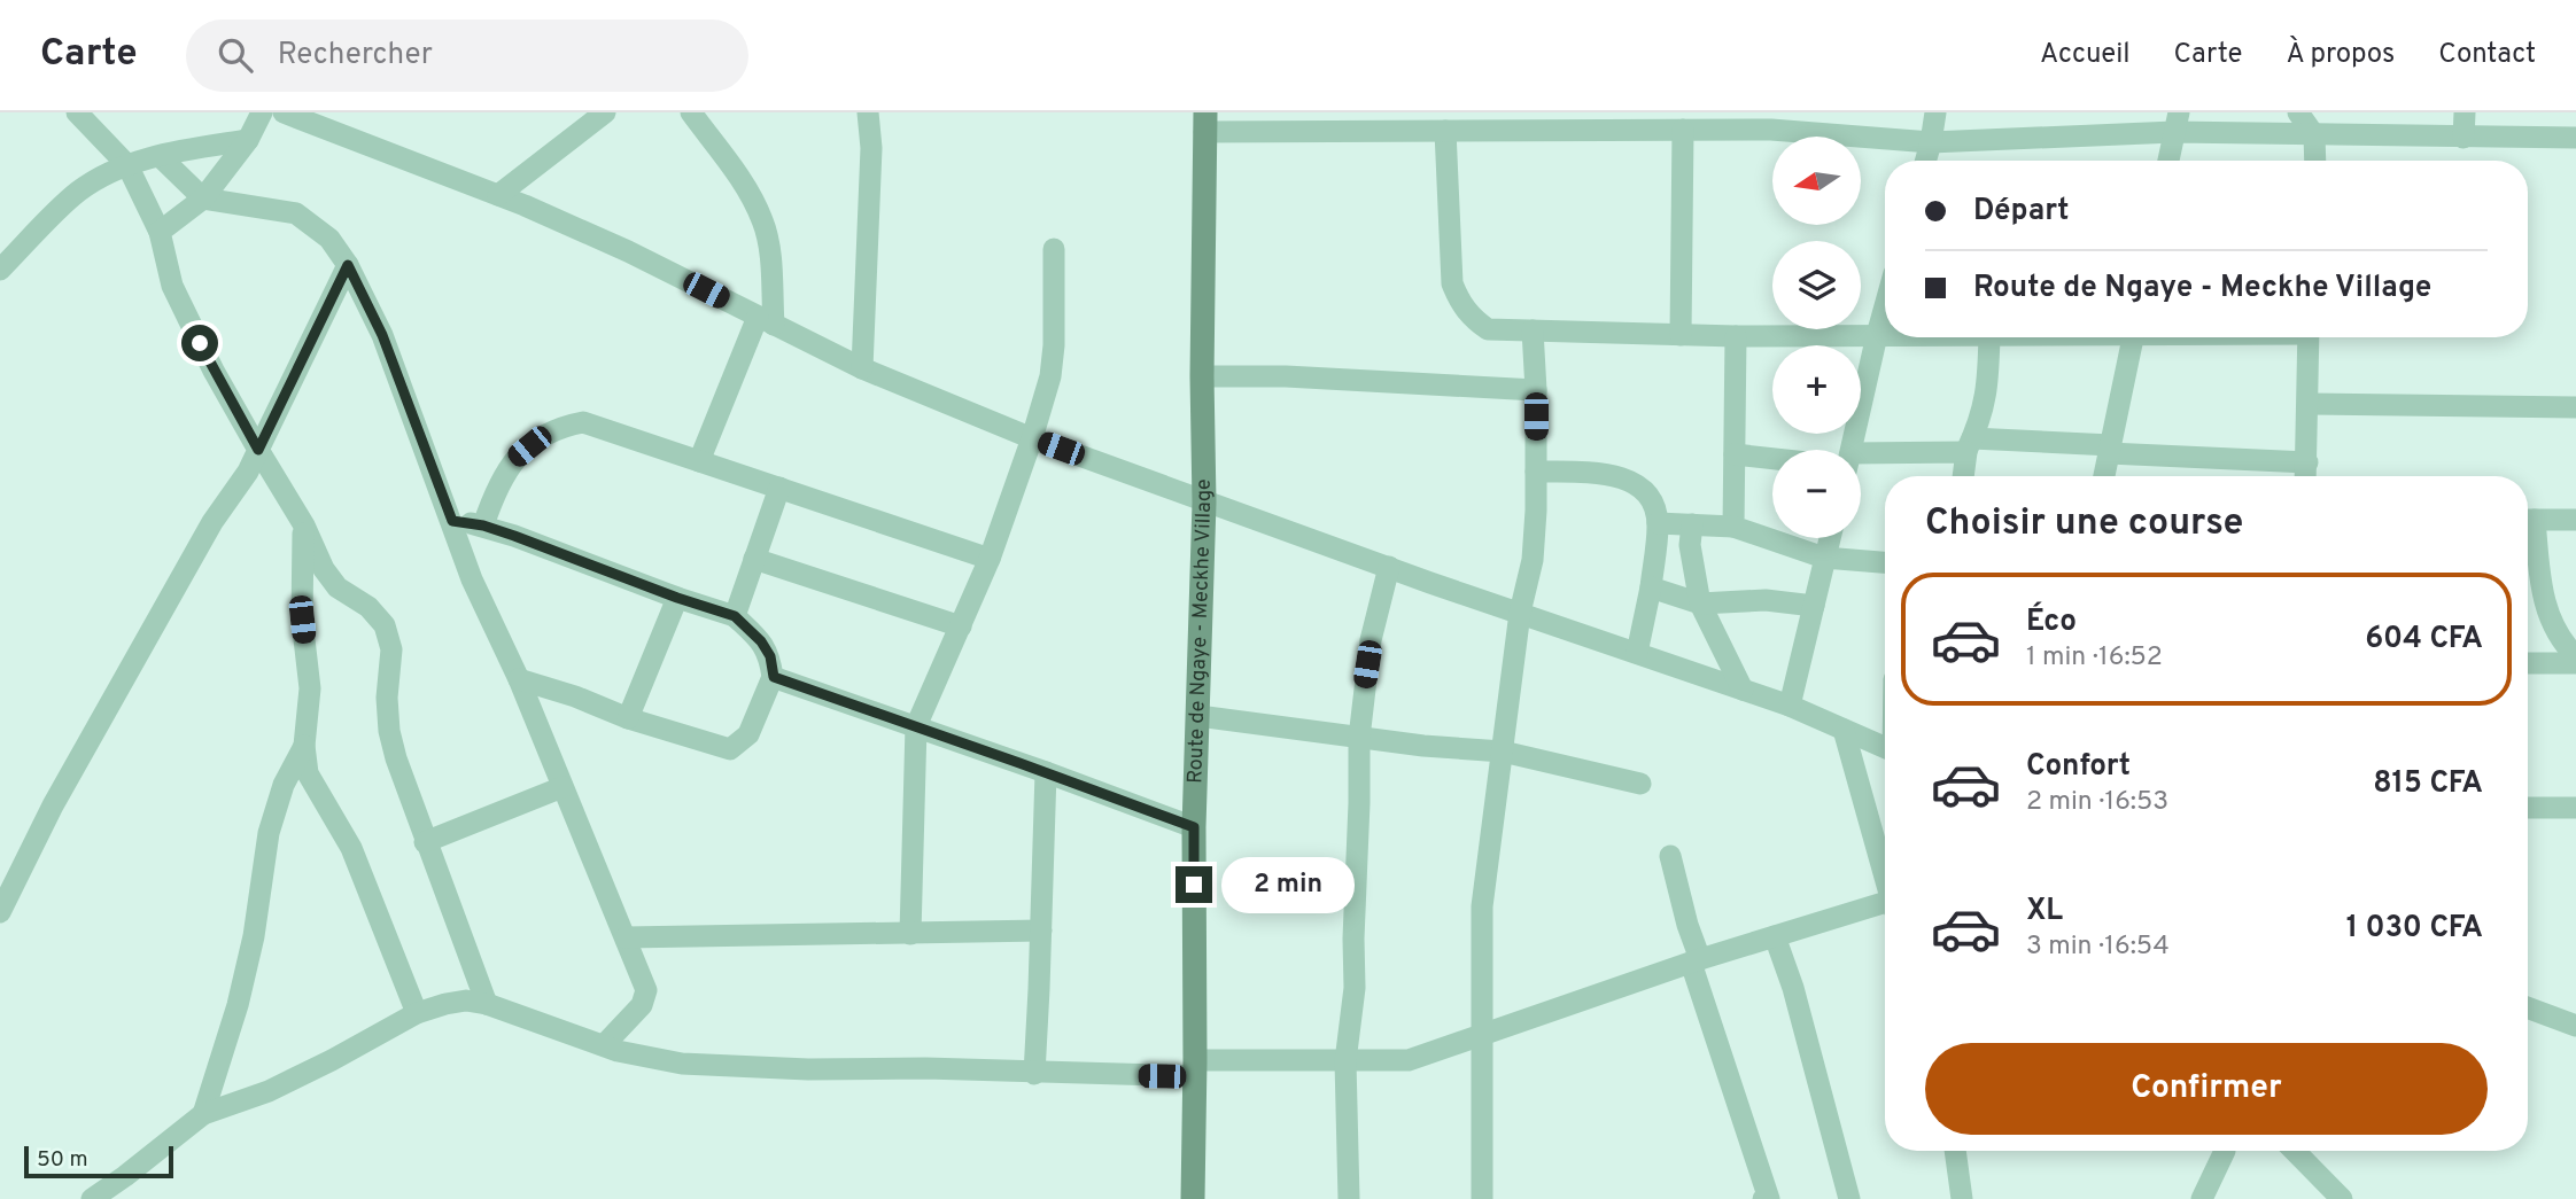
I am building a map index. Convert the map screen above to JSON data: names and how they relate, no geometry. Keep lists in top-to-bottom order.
{
  "streets": {
    "main road": ["Route de Ngaye - Meckhe Village"]
  },
  "scale_bar": "50 m",
  "north": "left",
  "page": {
    "header": "Carte",
    "search": "Rechercher",
    "nav": [
      "Accueil",
      "Carte",
      "À propos",
      "Contact"
    ],
    "map_buttons": ["+", "−"],
    "banner": ["Départ", "Route de Ngaye - Meckhe Village"],
    "heading": "Choisir une course",
    "list": [
      {
        "name": "Éco",
        "note": "1 min · 16:52",
        "value": "604 CFA"
      },
      {
        "name": "Confort",
        "note": "2 min · 16:53",
        "value": "815 CFA"
      },
      {
        "name": "XL",
        "note": "3 min · 16:54",
        "value": "1 030 CFA"
      }
    ],
    "bubble": "2 min",
    "buttons": "Confirmer",
    "scale": "50 m"
  }
}
